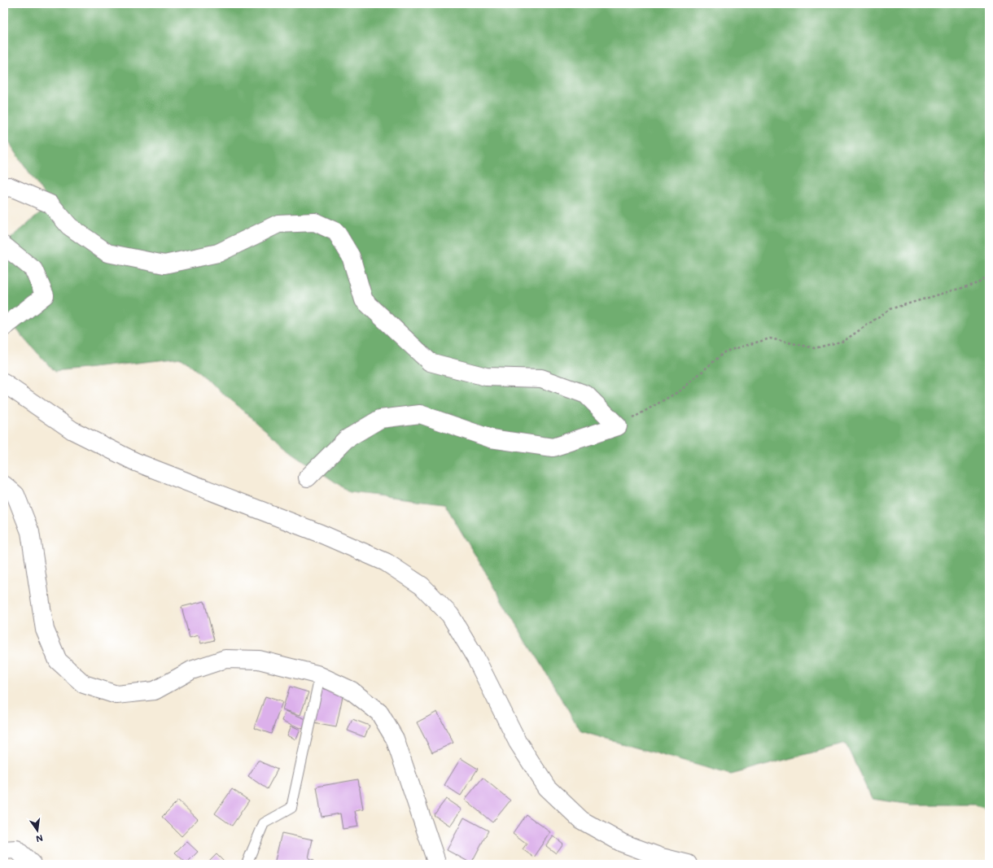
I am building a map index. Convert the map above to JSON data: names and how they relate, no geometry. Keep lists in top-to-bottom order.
{
  "north": "bottom"
}
